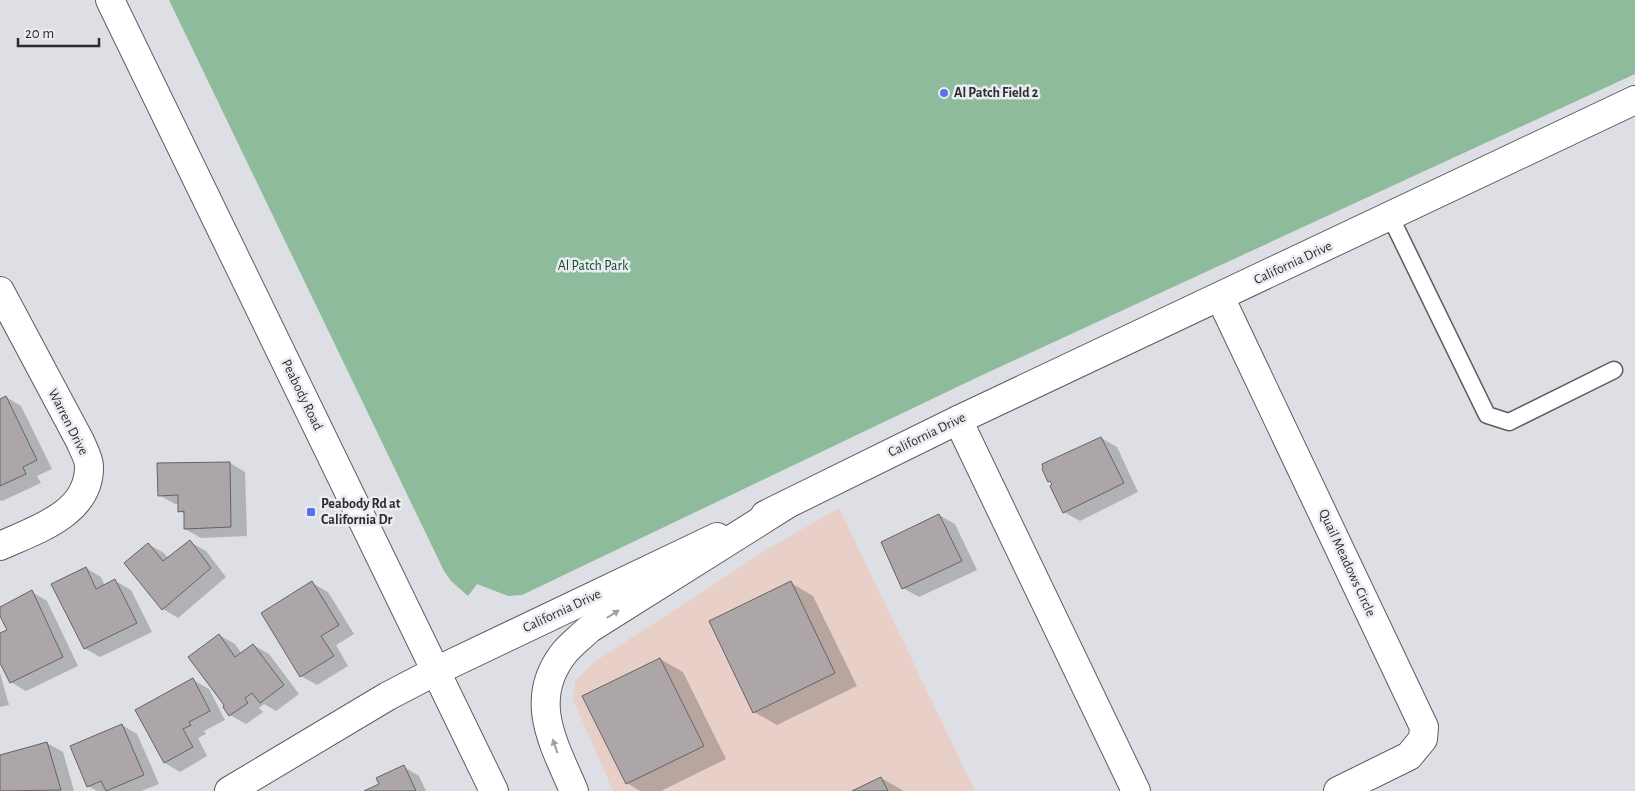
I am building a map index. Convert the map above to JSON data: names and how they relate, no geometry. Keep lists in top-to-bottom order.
{
  "streets": {
    "street": [
      "California Drive",
      "Peabody Road",
      "Warren Drive",
      "Quail Meadows Circle"
    ]
  },
  "crossings": [
    ["California Drive", "Peabody Road"],
    ["California Drive", "Quail Meadows Circle"]
  ],
  "parks": ["Al Patch Park"],
  "places": {
    "other": ["Al Patch Field 2"],
    "transit": ["Peabody Rd at California Dr"]
  },
  "scale_bar": "20 m"
}
